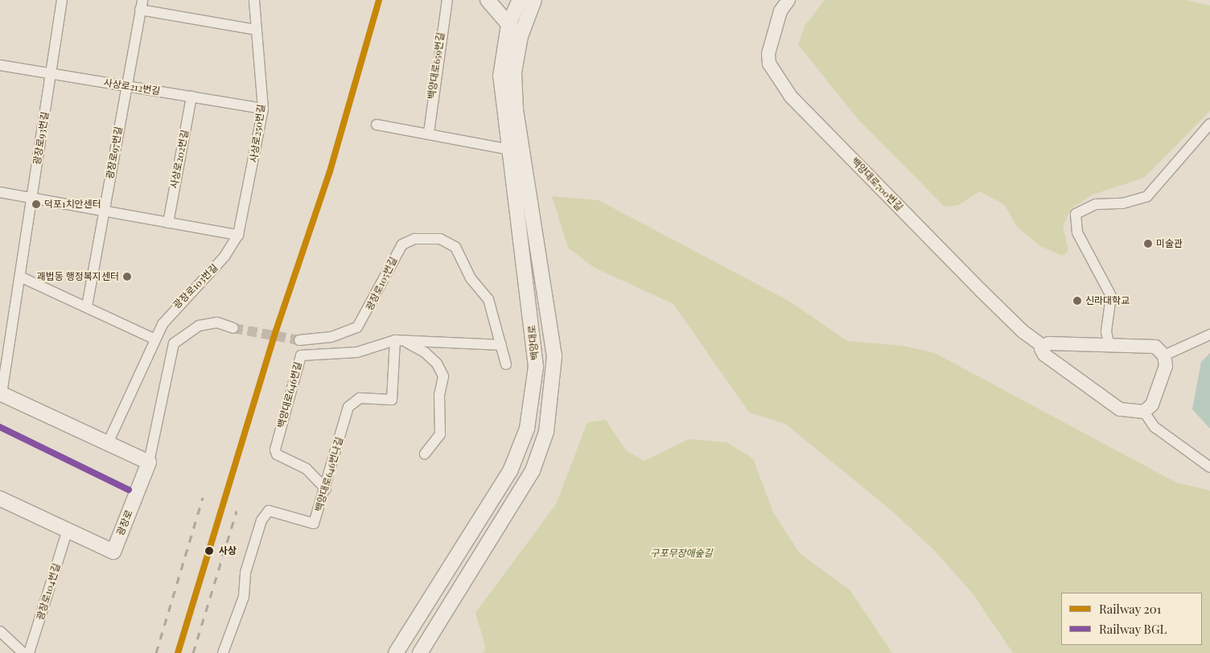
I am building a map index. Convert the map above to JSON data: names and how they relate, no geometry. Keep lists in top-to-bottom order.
{
  "streets": {
    "main road": ["백양대로", "광장로"],
    "street": [
      "백양대로659번길",
      "사상로212번길",
      "사상로250번길",
      "광장로93번길",
      "광장로97번길",
      "사상로202번길",
      "백양대로700번길",
      "광장로105번길",
      "광장로103번길",
      "백양대로646번길",
      "백양대로646번나길",
      "광장로104번길"
    ]
  },
  "crossings": [
    ["사상로212번길", "사상로250번길"],
    ["사상로212번길", "광장로93번길"],
    ["사상로212번길", "광장로97번길"],
    ["사상로212번길", "사상로202번길"],
    ["사상로250번길", "광장로103번길"],
    ["광장로105번길", "백양대로646번길"],
    ["백양대로646번길", "백양대로646번나길"],
    ["광장로", "광장로104번길"]
  ],
  "parks": ["구포무장애숲길"],
  "places": [
    "덕포1치안센터",
    "미술관",
    "괘법동 행정복지센터",
    "신라대학교",
    "사상"
  ],
  "lines": ["rail line 201", "rail line BGL"],
  "legend": ["Railway 201", "Railway BGL"]
}
